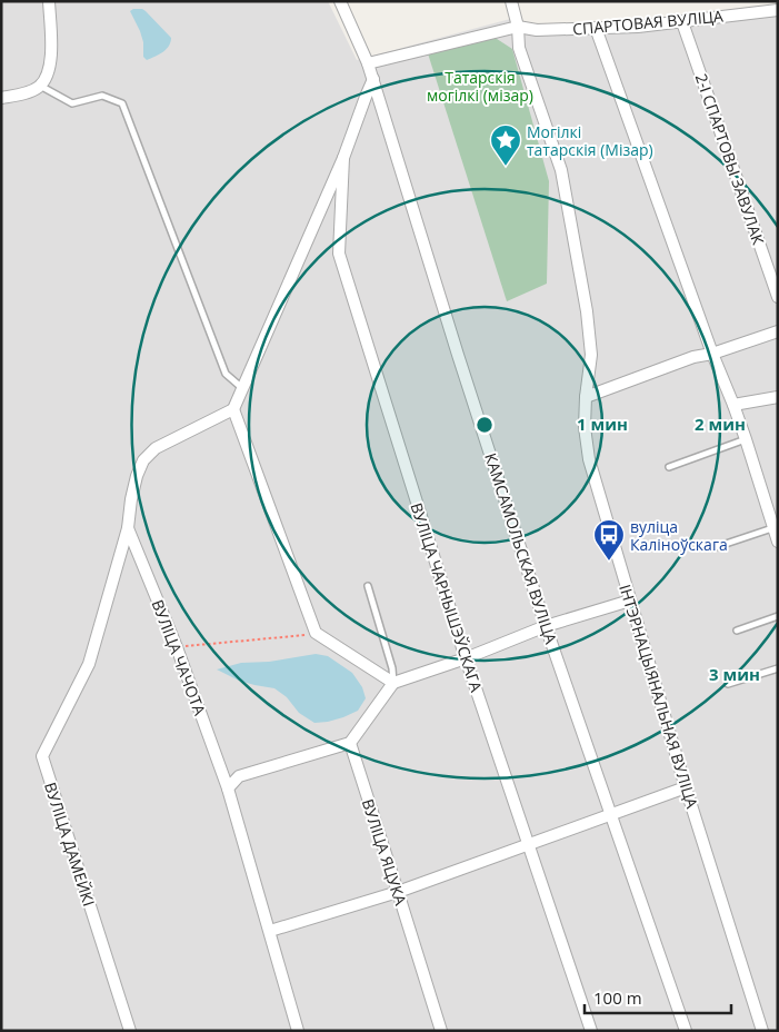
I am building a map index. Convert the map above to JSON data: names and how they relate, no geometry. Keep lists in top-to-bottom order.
{
  "streets": {
    "street": [
      "СПАРТОВАЯ ВУЛІЦА",
      "2-І СПАРТОВЫ ЗАВУЛАК",
      "КАМСАМОЛЬСКАЯ ВУЛІЦА",
      "ВУЛІЦА ЧАРНЫШЭЎСКАГА",
      "ВУЛІЦА ЧАЧОТА",
      "ІНТЭРНАЦЫЯНАЛЬНАЯ ВУЛІЦА",
      "ВУЛІЦА ДАМЕЙКІ",
      "ВУЛІЦА ЯЦУКА"
    ]
  },
  "crossings": [
    ["СПАРТОВАЯ ВУЛІЦА", "2-І СПАРТОВЫ ЗАВУЛАК"],
    ["СПАРТОВАЯ ВУЛІЦА", "КАМСАМОЛЬСКАЯ ВУЛІЦА"],
    ["СПАРТОВАЯ ВУЛІЦА", "ІНТЭРНАЦЫЯНАЛЬНАЯ ВУЛІЦА"],
    ["КАМСАМОЛЬСКАЯ ВУЛІЦА", "ВУЛІЦА ЧАРНЫШЭЎСКАГА"],
    ["ВУЛІЦА ЧАЧОТА", "ВУЛІЦА ДАМЕЙКІ"]
  ],
  "parks": ["Татарскія могілкі (мізар)"],
  "places": {
    "place": ["Могілкі татарскія (Мізар)"],
    "bus stop": ["вуліца Каліноўскага"]
  },
  "scale_bar": "100 m",
  "rings": ["1 мин", "2 мин", "3 мин"]
}
